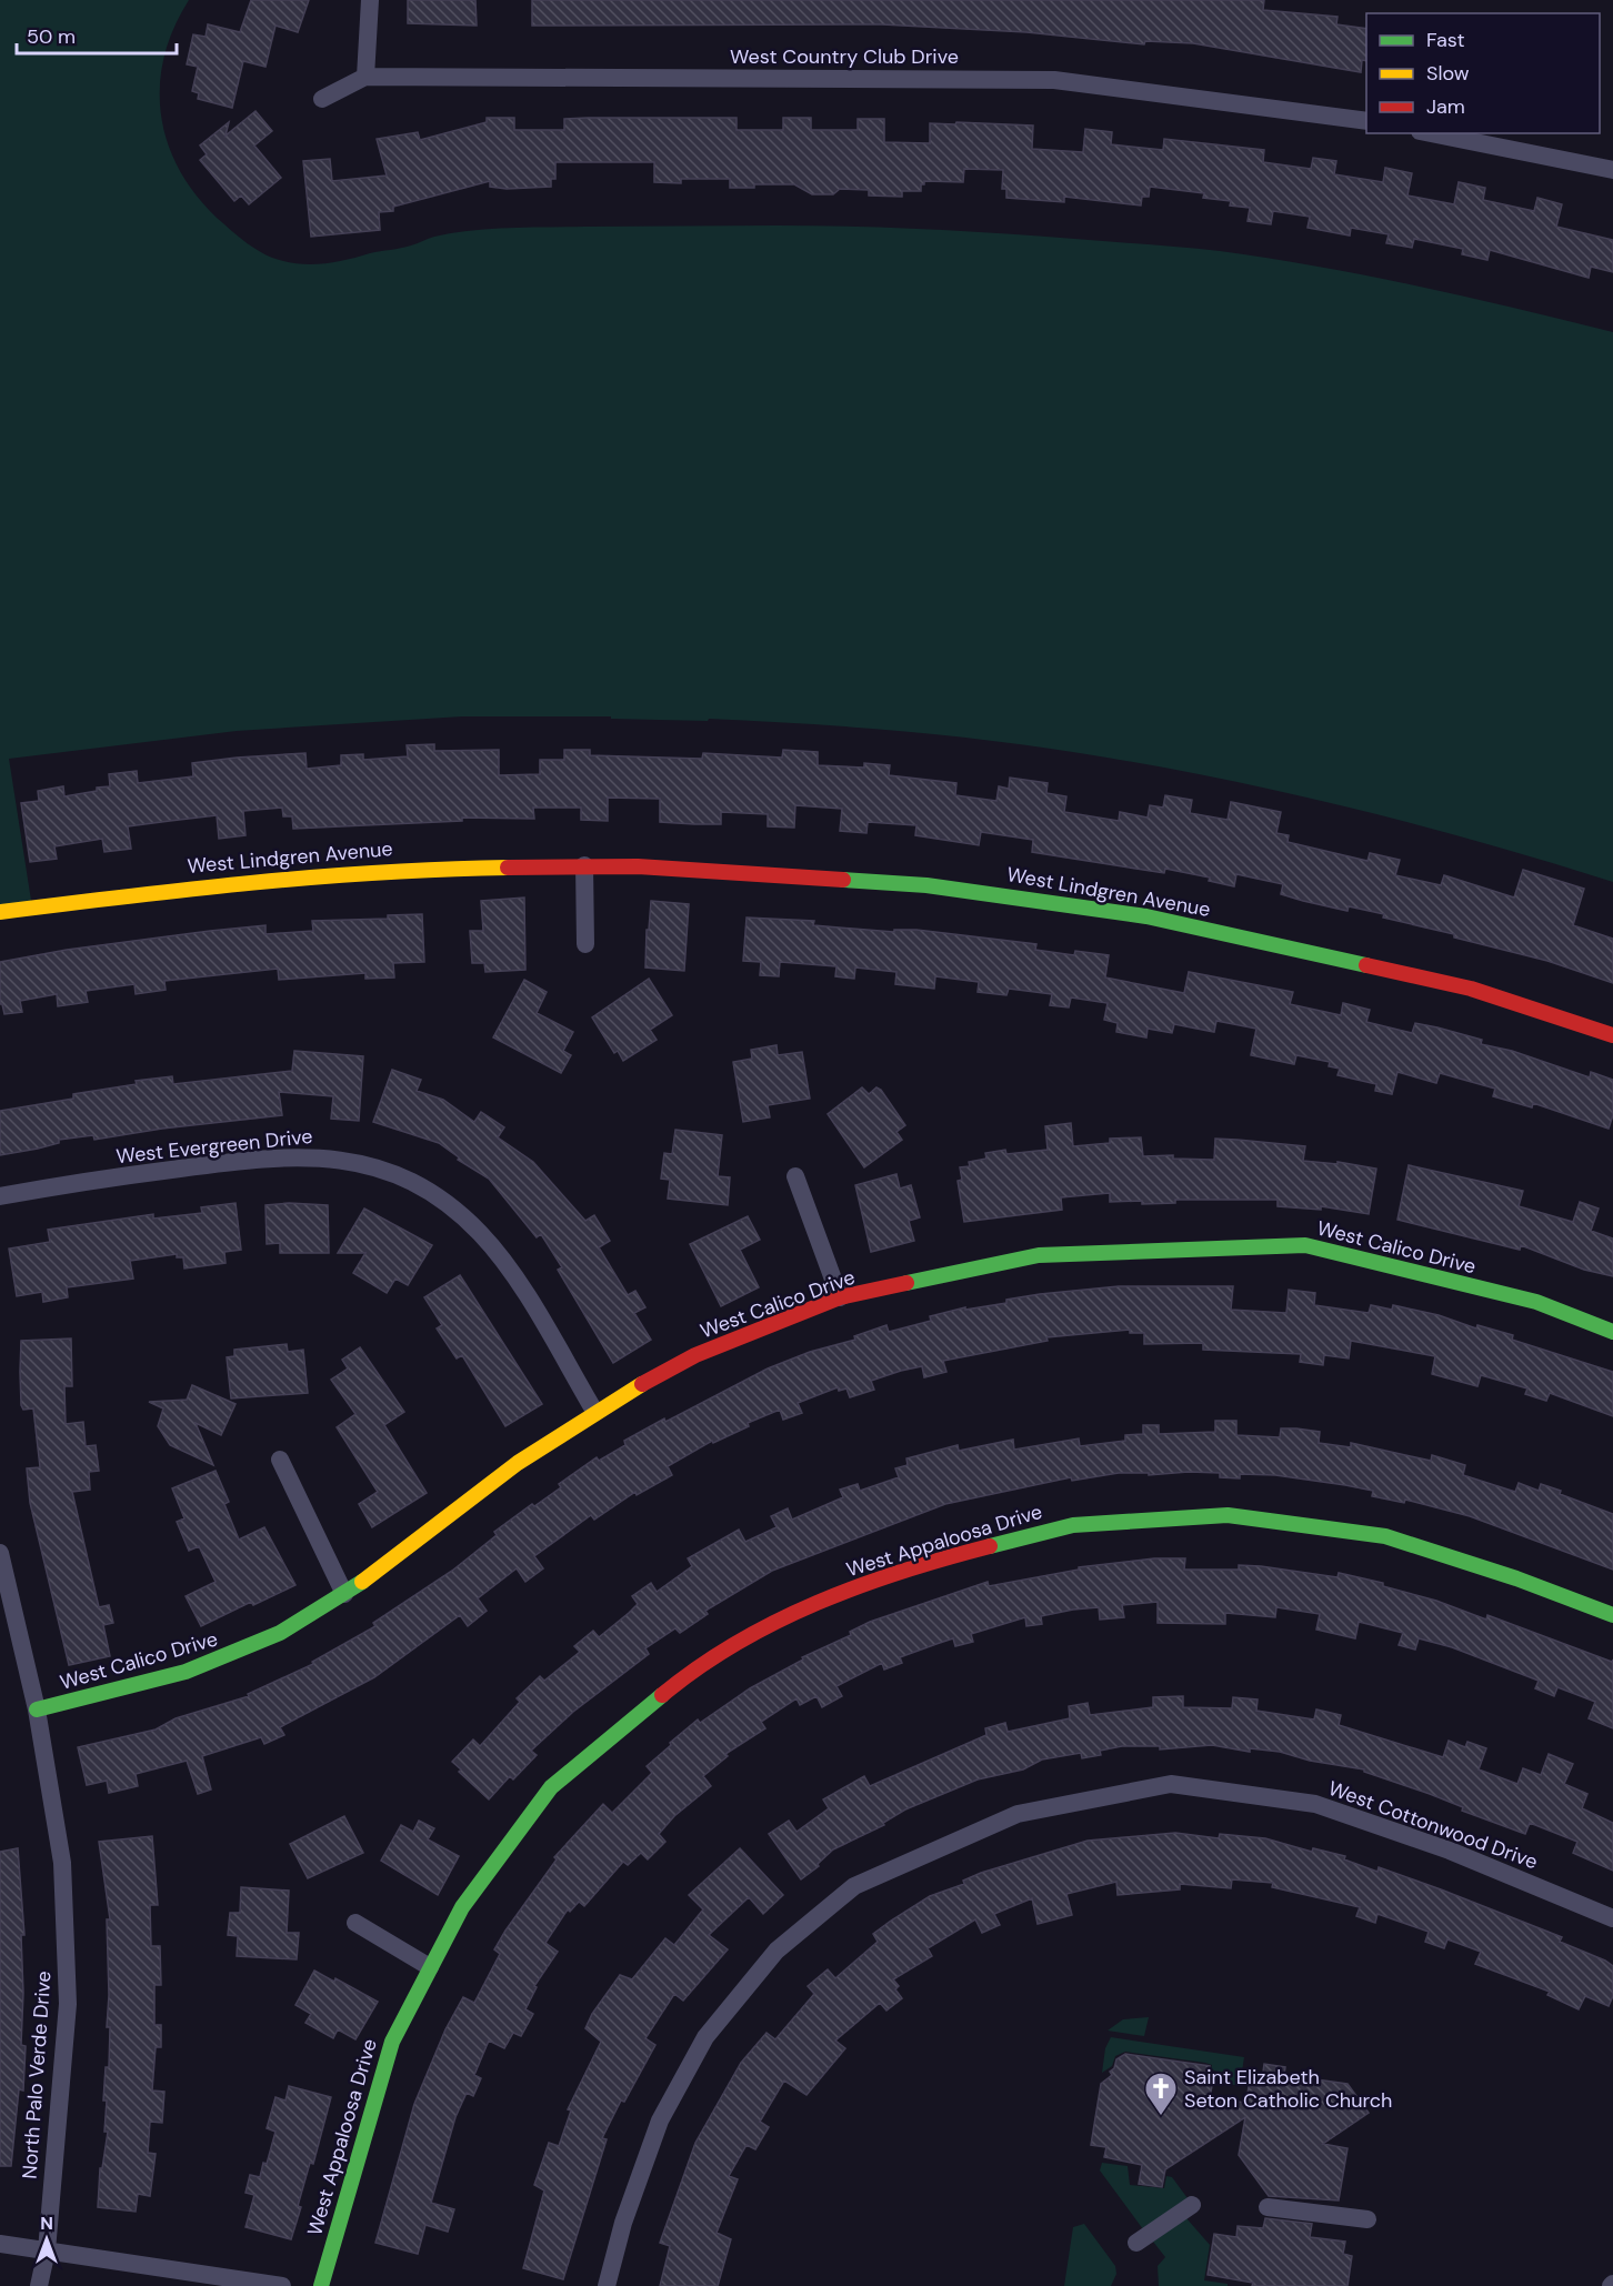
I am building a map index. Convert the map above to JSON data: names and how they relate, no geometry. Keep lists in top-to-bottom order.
{
  "streets": {
    "street": [
      "West Country Club Drive",
      "West Lindgren Avenue",
      "West Evergreen Drive",
      "West Calico Drive",
      "West Appaloosa Drive",
      "West Cottonwood Drive",
      "North Palo Verde Drive"
    ]
  },
  "crossings": [
    ["West Evergreen Drive", "West Calico Drive"],
    ["West Calico Drive", "North Palo Verde Drive"]
  ],
  "places": {
    "church": ["Saint Elizabeth Seton Catholic Church"]
  },
  "legend": ["Fast", "Slow", "Jam"],
  "scale_bar": "50 m",
  "north": "top"
}
